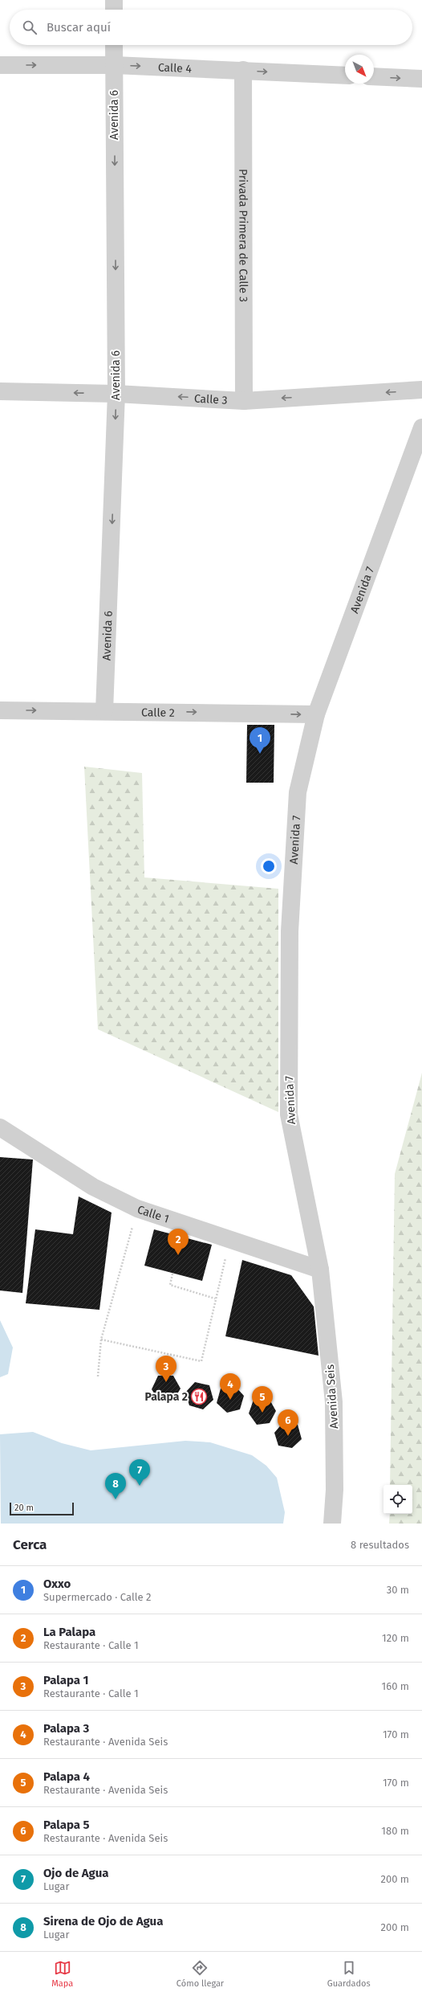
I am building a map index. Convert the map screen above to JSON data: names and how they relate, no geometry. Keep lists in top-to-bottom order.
{
  "streets": {
    "street": [
      "Calle 4",
      "Avenida 6",
      "Privada Primera de Calle 3",
      "Calle 3",
      "Avenida 7",
      "Calle 2",
      "Calle 1",
      "Avenida Seis"
    ]
  },
  "crossings": [
    ["Calle 4", "Avenida 6"],
    ["Calle 4", "Privada Primera de Calle 3"],
    ["Avenida 6", "Calle 3"],
    ["Avenida 6", "Calle 2"],
    ["Privada Primera de Calle 3", "Calle 3"],
    ["Avenida 7", "Calle 2"],
    ["Avenida 7", "Calle 1"],
    ["Avenida 7", "Avenida Seis"],
    ["Calle 1", "Avenida Seis"]
  ],
  "one_way": [
    "Calle 4",
    "Avenida 6",
    "Calle 3",
    "Calle 2"
  ],
  "places": {
    "restaurant": ["Palapa 2"]
  },
  "scale_bar": "20 m",
  "north": "bottom right",
  "page": {
    "search": "Buscar aquí",
    "pins": [
      "1",
      "2",
      "3",
      "4",
      "5",
      "6",
      "7",
      "8"
    ],
    "scale": "20 m",
    "heading": ["Cerca", "8 resultados"],
    "list": [
      {
        "mark": "1",
        "name": "Oxxo",
        "note": "Supermercado · Calle 2",
        "value": "30 m"
      },
      {
        "mark": "2",
        "name": "La Palapa",
        "note": "Restaurante · Calle 1",
        "value": "120 m"
      },
      {
        "mark": "3",
        "name": "Palapa 1",
        "note": "Restaurante · Calle 1",
        "value": "160 m"
      },
      {
        "mark": "4",
        "name": "Palapa 3",
        "note": "Restaurante · Avenida Seis",
        "value": "170 m"
      },
      {
        "mark": "5",
        "name": "Palapa 4",
        "note": "Restaurante · Avenida Seis",
        "value": "170 m"
      },
      {
        "mark": "6",
        "name": "Palapa 5",
        "note": "Restaurante · Avenida Seis",
        "value": "180 m"
      },
      {
        "mark": "7",
        "name": "Ojo de Agua",
        "note": "Lugar",
        "value": "200 m"
      },
      {
        "mark": "8",
        "name": "Sirena de Ojo de Agua",
        "note": "Lugar",
        "value": "200 m"
      }
    ],
    "nav": ["Mapa", "Cómo llegar", "Guardados"]
  }
}
